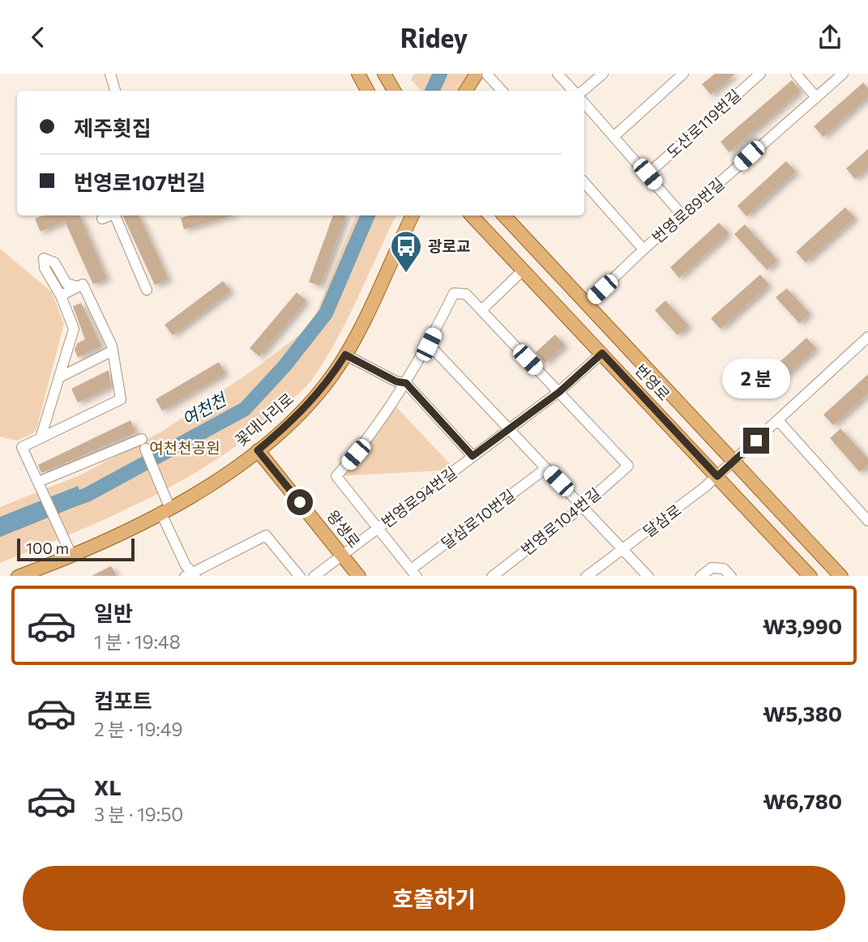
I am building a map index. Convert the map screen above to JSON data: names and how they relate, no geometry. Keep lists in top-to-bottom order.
{
  "streets": {
    "main road": ["번영로", "꽃대나리로", "왕생로"],
    "street": [
      "도산로119번길",
      "번영로89번길",
      "번영로94번길",
      "달삼로10번길",
      "달삼로",
      "번영로104번길"
    ]
  },
  "crossings": [
    ["번영로89번길", "번영로"],
    ["번영로", "번영로94번길"],
    ["번영로", "달삼로"],
    ["꽃대나리로", "왕생로"],
    ["번영로94번길", "번영로104번길"],
    ["번영로94번길", "왕생로"]
  ],
  "water": ["여천천"],
  "parks": ["여천천공원"],
  "places": {
    "bus stop": ["광로교"]
  },
  "scale_bar": "100 m",
  "page": {
    "header": "Ridey",
    "banner": ["제주횟집", "번영로107번길"],
    "bubble": "2 분",
    "scale": "100 m",
    "list": [
      {
        "name": "일반",
        "note": "1 분 · 19:48",
        "value": "₩3,990"
      },
      {
        "name": "컴포트",
        "note": "2 분 · 19:49",
        "value": "₩5,380"
      },
      {
        "name": "XL",
        "note": "3 분 · 19:50",
        "value": "₩6,780"
      }
    ],
    "buttons": "호출하기"
  }
}
